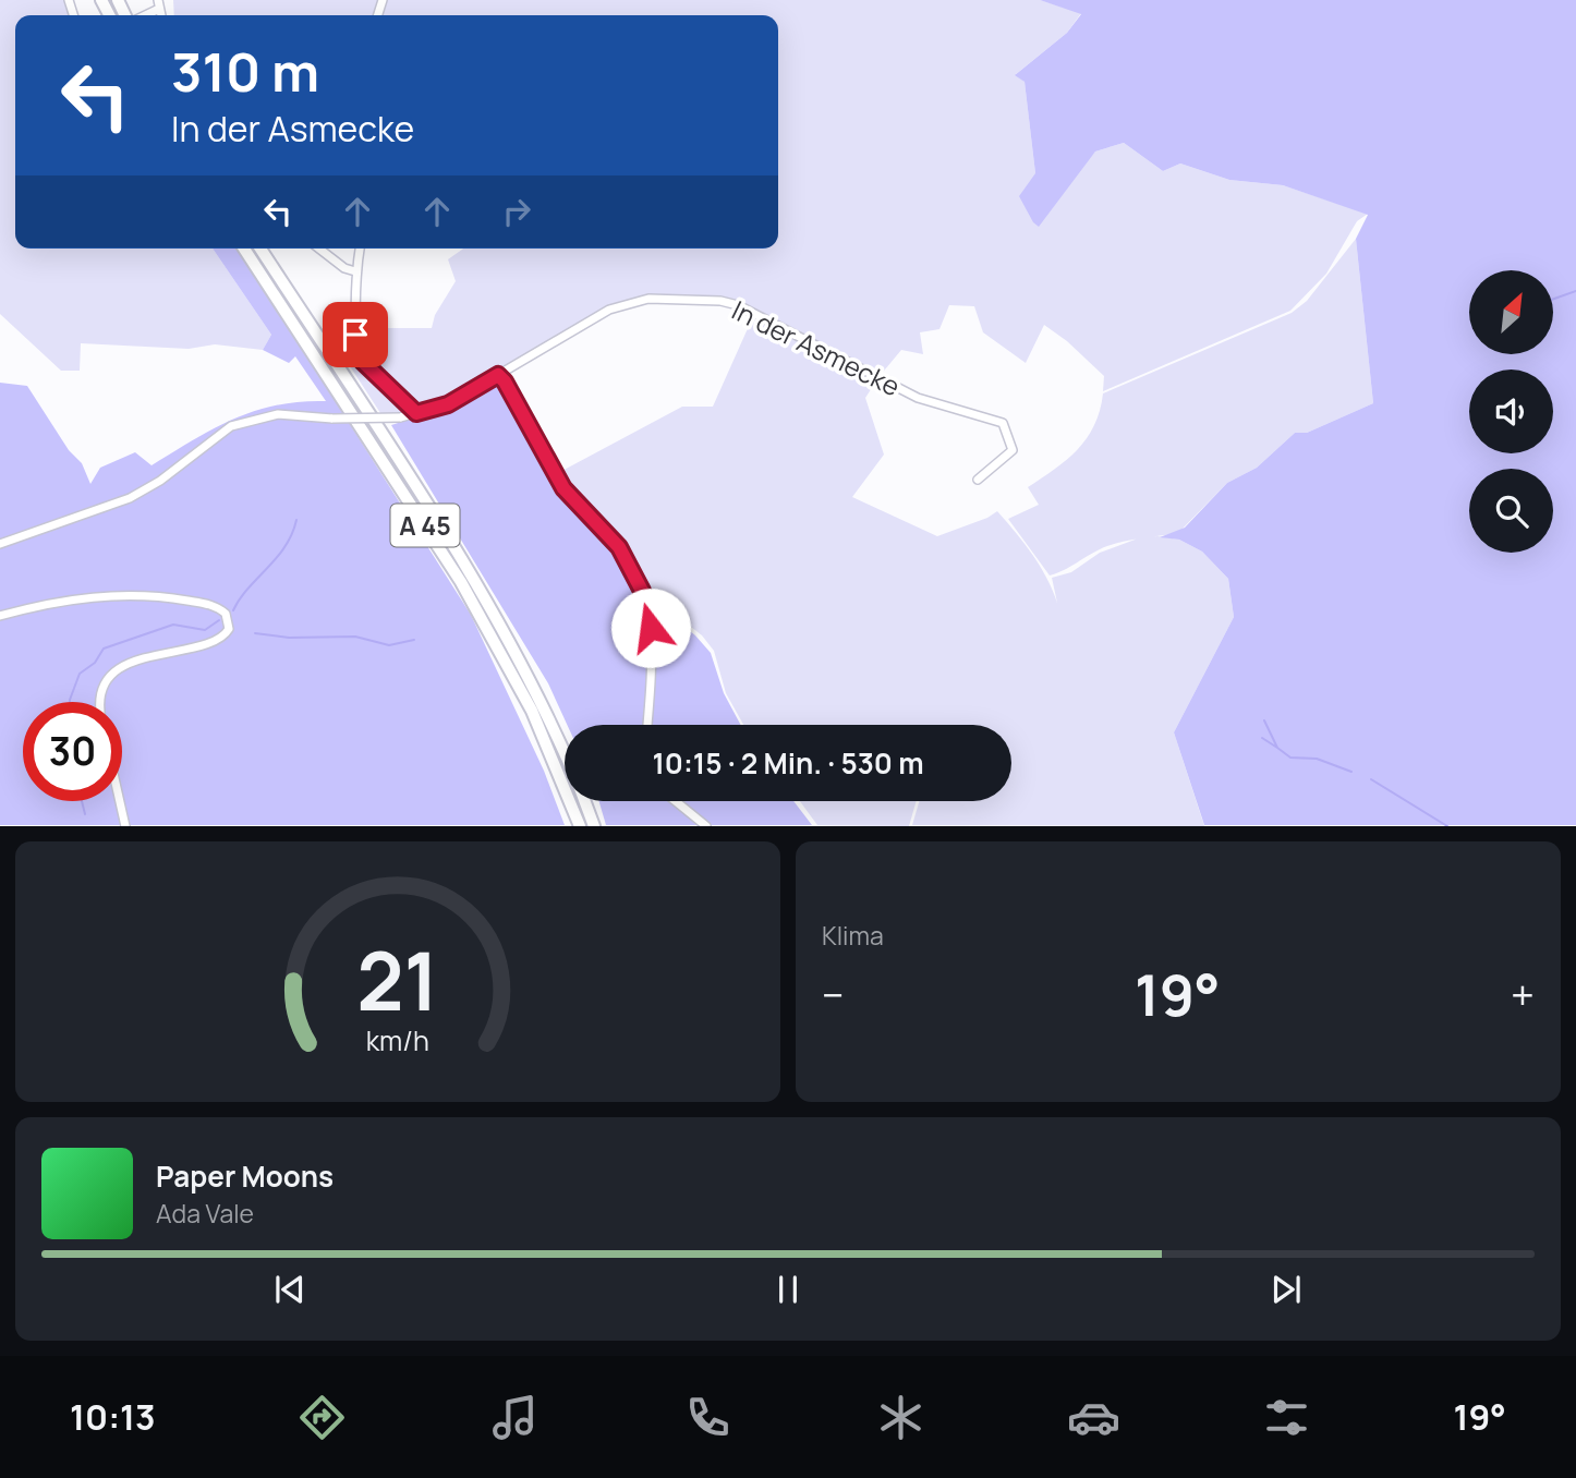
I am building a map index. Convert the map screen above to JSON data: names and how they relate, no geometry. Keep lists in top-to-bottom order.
{
  "streets": {
    "highway": ["A 45"],
    "street": ["In der Asmecke"]
  },
  "north": "top right",
  "page": {
    "turn": ["310 m", "In der Asmecke"],
    "limit": "30",
    "trip": "10:15 · 2 Min. · 530 m",
    "tile": "Klima",
    "heat": ["−", "19°", "+"],
    "song": ["Paper Moons", "Ada Vale"],
    "tabs": ["10:13", "19°"],
    "gauge": ["21", "km/h"]
  }
}
